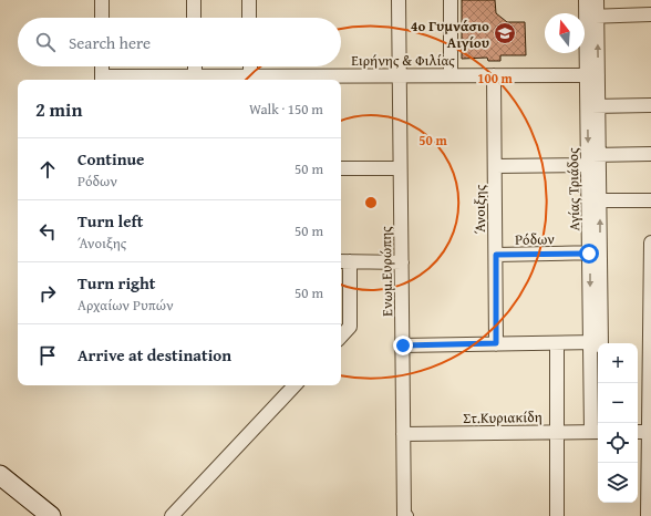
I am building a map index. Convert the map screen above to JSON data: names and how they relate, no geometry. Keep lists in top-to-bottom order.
{
  "streets": {
    "street": [
      "Ειρήνης & Φιλίας",
      "Αγίας Τριάδος",
      "Άνοιξης",
      "Ρόδων",
      "Ενωμ.Ευρώπης",
      "Στ.Κυριακίδη"
    ]
  },
  "crossings": [
    ["Ειρήνης & Φιλίας", "Αγίας Τριάδος"],
    ["Ειρήνης & Φιλίας", "Άνοιξης"],
    ["Ειρήνης & Φιλίας", "Ενωμ.Ευρώπης"],
    ["Αγίας Τριάδος", "Ρόδων"],
    ["Αγίας Τριάδος", "Στ.Κυριακίδη"],
    ["Άνοιξης", "Ρόδων"],
    ["Ενωμ.Ευρώπης", "Στ.Κυριακίδη"]
  ],
  "places": {
    "school or university": ["4ο Γυμνάσιο Αιγίου"]
  },
  "north": "top",
  "page": {
    "search": "Search here",
    "heading": ["2 min", "Walk · 150 m"],
    "list": [
      ["Continue", "Ρόδων", "50 m"],
      ["Turn left", "Άνοιξης", "50 m"],
      ["Turn right", "Αρχαίων Ρυπών", "50 m"],
      "Arrive at destination"
    ],
    "map_buttons": ["+", "−"]
  },
  "rings": ["100 m", "50 m"]
}
